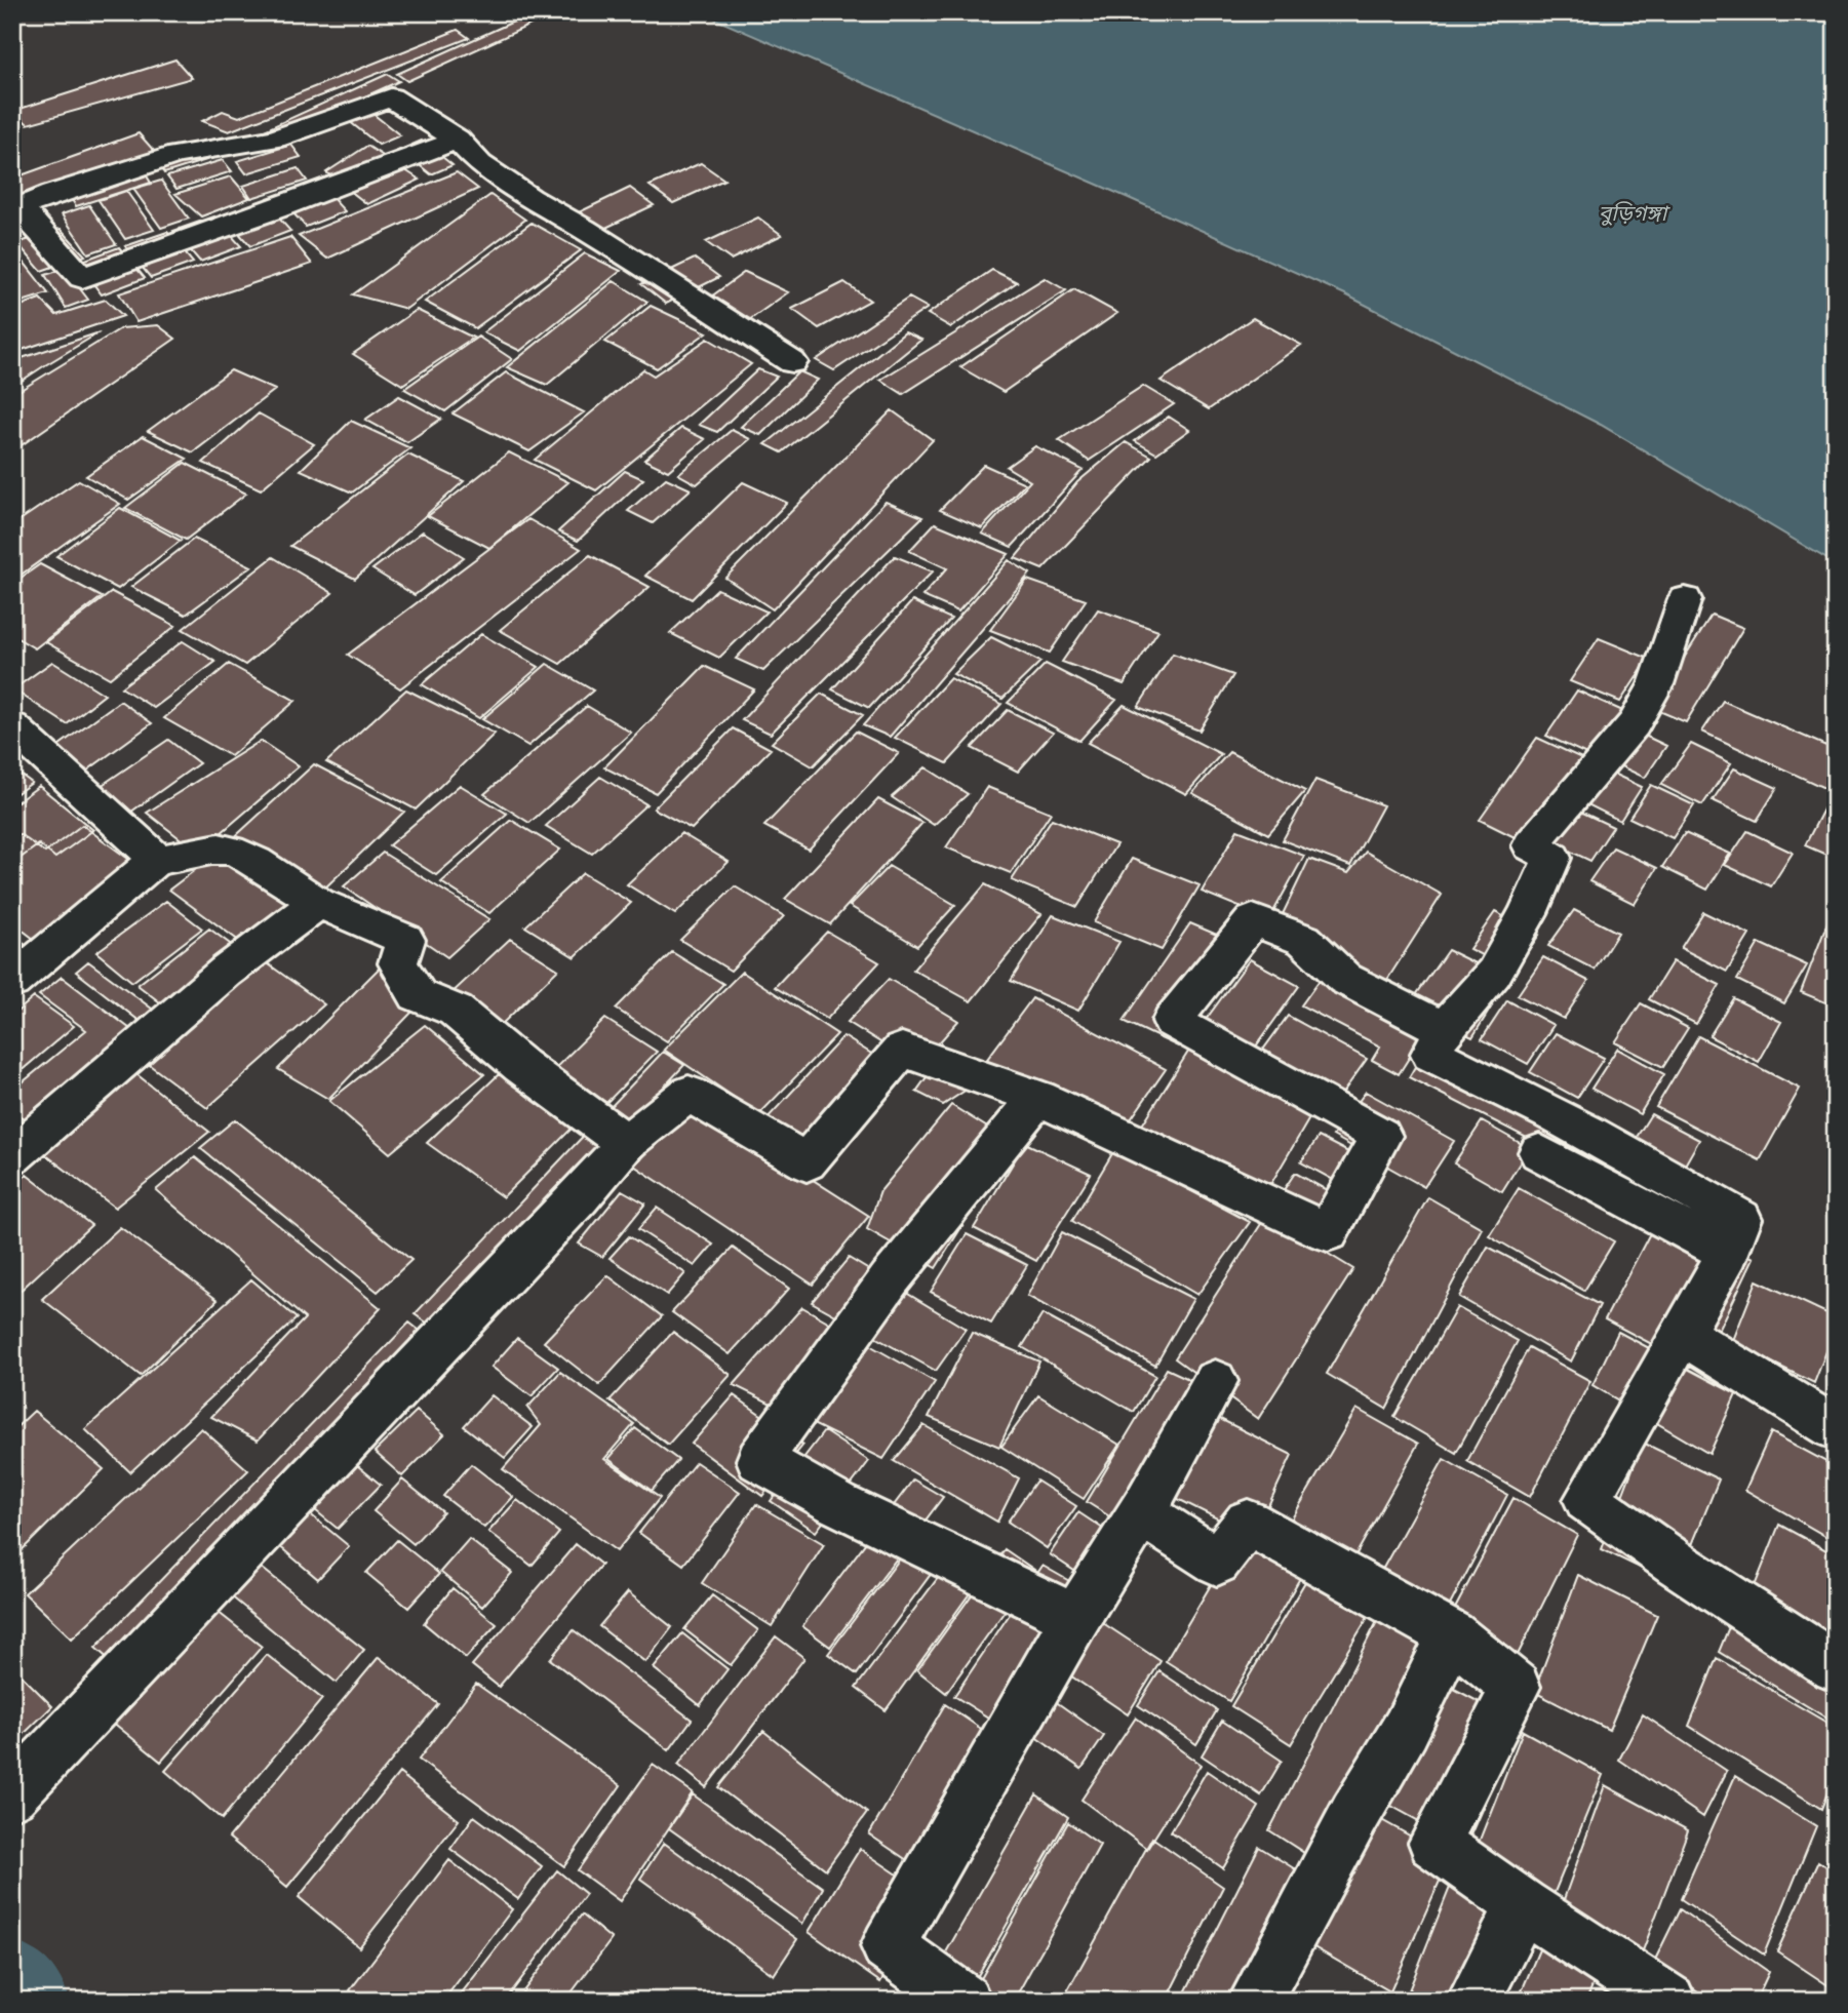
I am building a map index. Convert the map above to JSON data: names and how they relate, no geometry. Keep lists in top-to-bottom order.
{
  "water": ["বুড়িগঙ্গা"]
}
